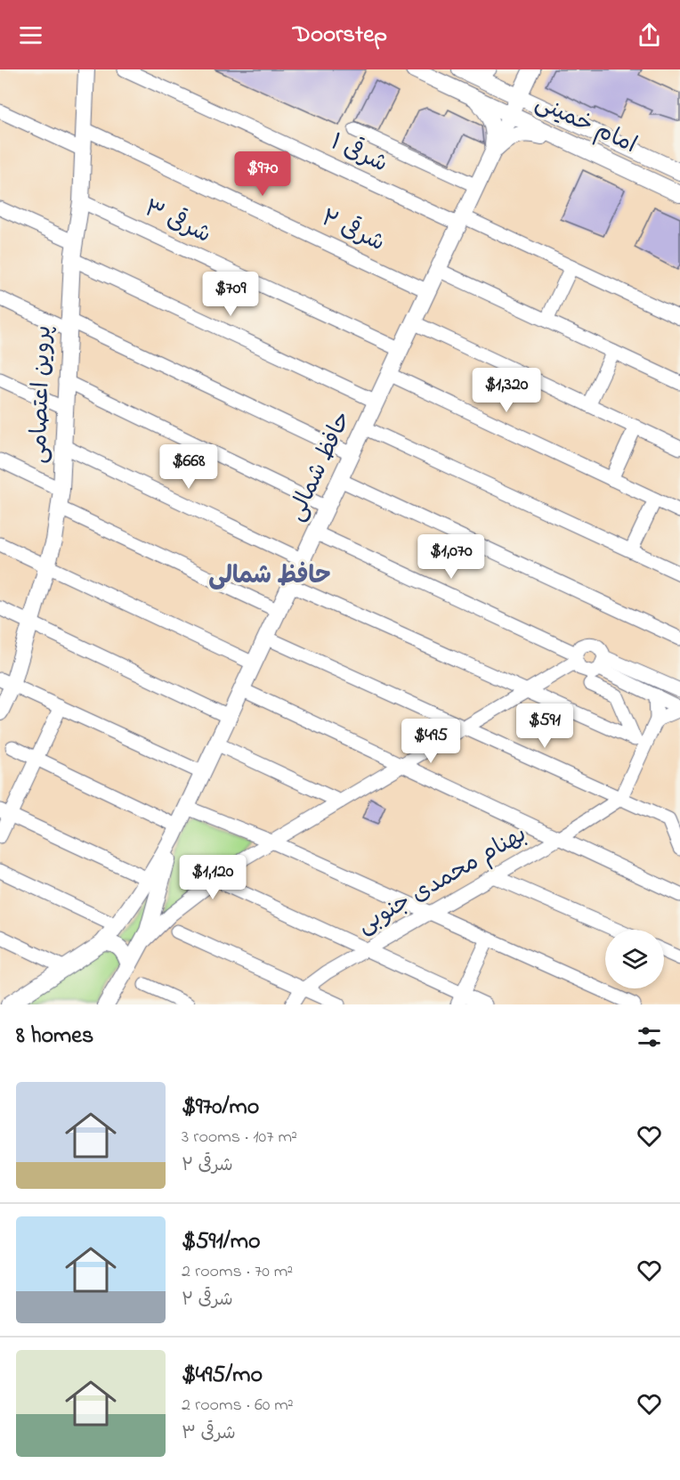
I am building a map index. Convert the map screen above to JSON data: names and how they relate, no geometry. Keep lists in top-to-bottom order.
{
  "streets": {
    "main road": ["امام خمینی", "پروین اعتصامی", "حافظ شمالی"],
    "street": [
      "۱ شرقی",
      "۳ شرقی",
      "۲ شرقی",
      "بهنام محمدی جنوبی"
    ]
  },
  "crossings": [
    ["امام خمینی", "حافظ شمالی"],
    ["۱ شرقی", "حافظ شمالی"],
    ["۳ شرقی", "پروین اعتصامی"],
    ["۳ شرقی", "حافظ شمالی"],
    ["۲ شرقی", "پروین اعتصامی"],
    ["۲ شرقی", "حافظ شمالی"]
  ],
  "districts": ["حافظ شمالی"],
  "page": {
    "header": "Doorstep",
    "price": [
      "$970",
      "$709",
      "$1,320",
      "$668",
      "$1,070",
      "$591",
      "$495",
      "$1,120"
    ],
    "heading": "8 homes",
    "list": [
      {
        "name": "$970/mo",
        "note": "3 rooms · 107 m² · ۲ شرقی"
      },
      {
        "name": "$591/mo",
        "note": "2 rooms · 70 m² · ۲ شرقی"
      },
      {
        "name": "$495/mo",
        "note": "2 rooms · 60 m² · ۳ شرقی"
      }
    ]
  }
}
